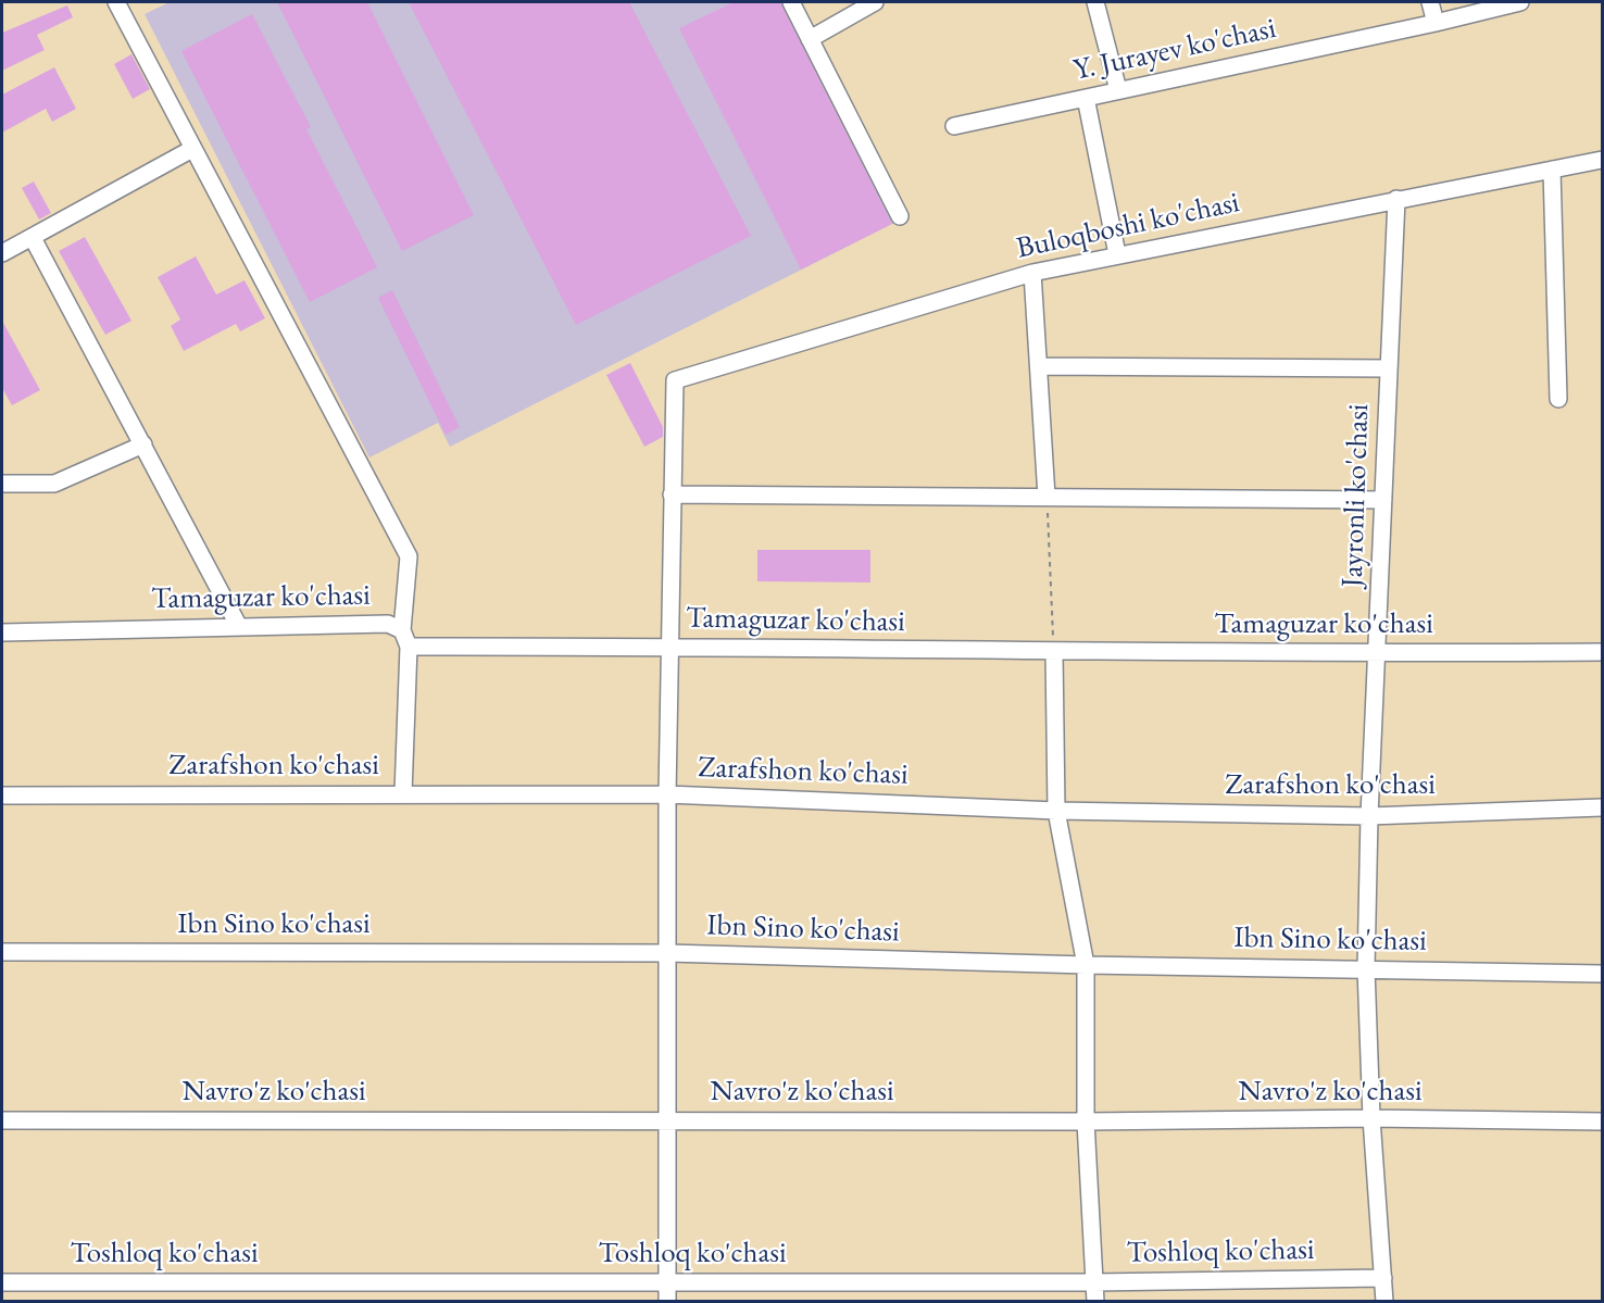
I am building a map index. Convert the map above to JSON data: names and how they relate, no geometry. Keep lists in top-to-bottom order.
{
  "streets": {
    "street": [
      "Y. Jurayev ko'chasi",
      "Buloqboshi ko'chasi",
      "Jayronli ko'chasi",
      "Tamaguzar ko'chasi",
      "Zarafshon ko'chasi",
      "Ibn Sino ko'chasi",
      "Navro'z ko'chasi",
      "Toshloq ko'chasi"
    ]
  },
  "crossings": [
    ["Buloqboshi ko'chasi", "Jayronli ko'chasi"],
    ["Jayronli ko'chasi", "Tamaguzar ko'chasi"],
    ["Jayronli ko'chasi", "Zarafshon ko'chasi"],
    ["Jayronli ko'chasi", "Ibn Sino ko'chasi"],
    ["Jayronli ko'chasi", "Navro'z ko'chasi"],
    ["Jayronli ko'chasi", "Toshloq ko'chasi"]
  ]
}
